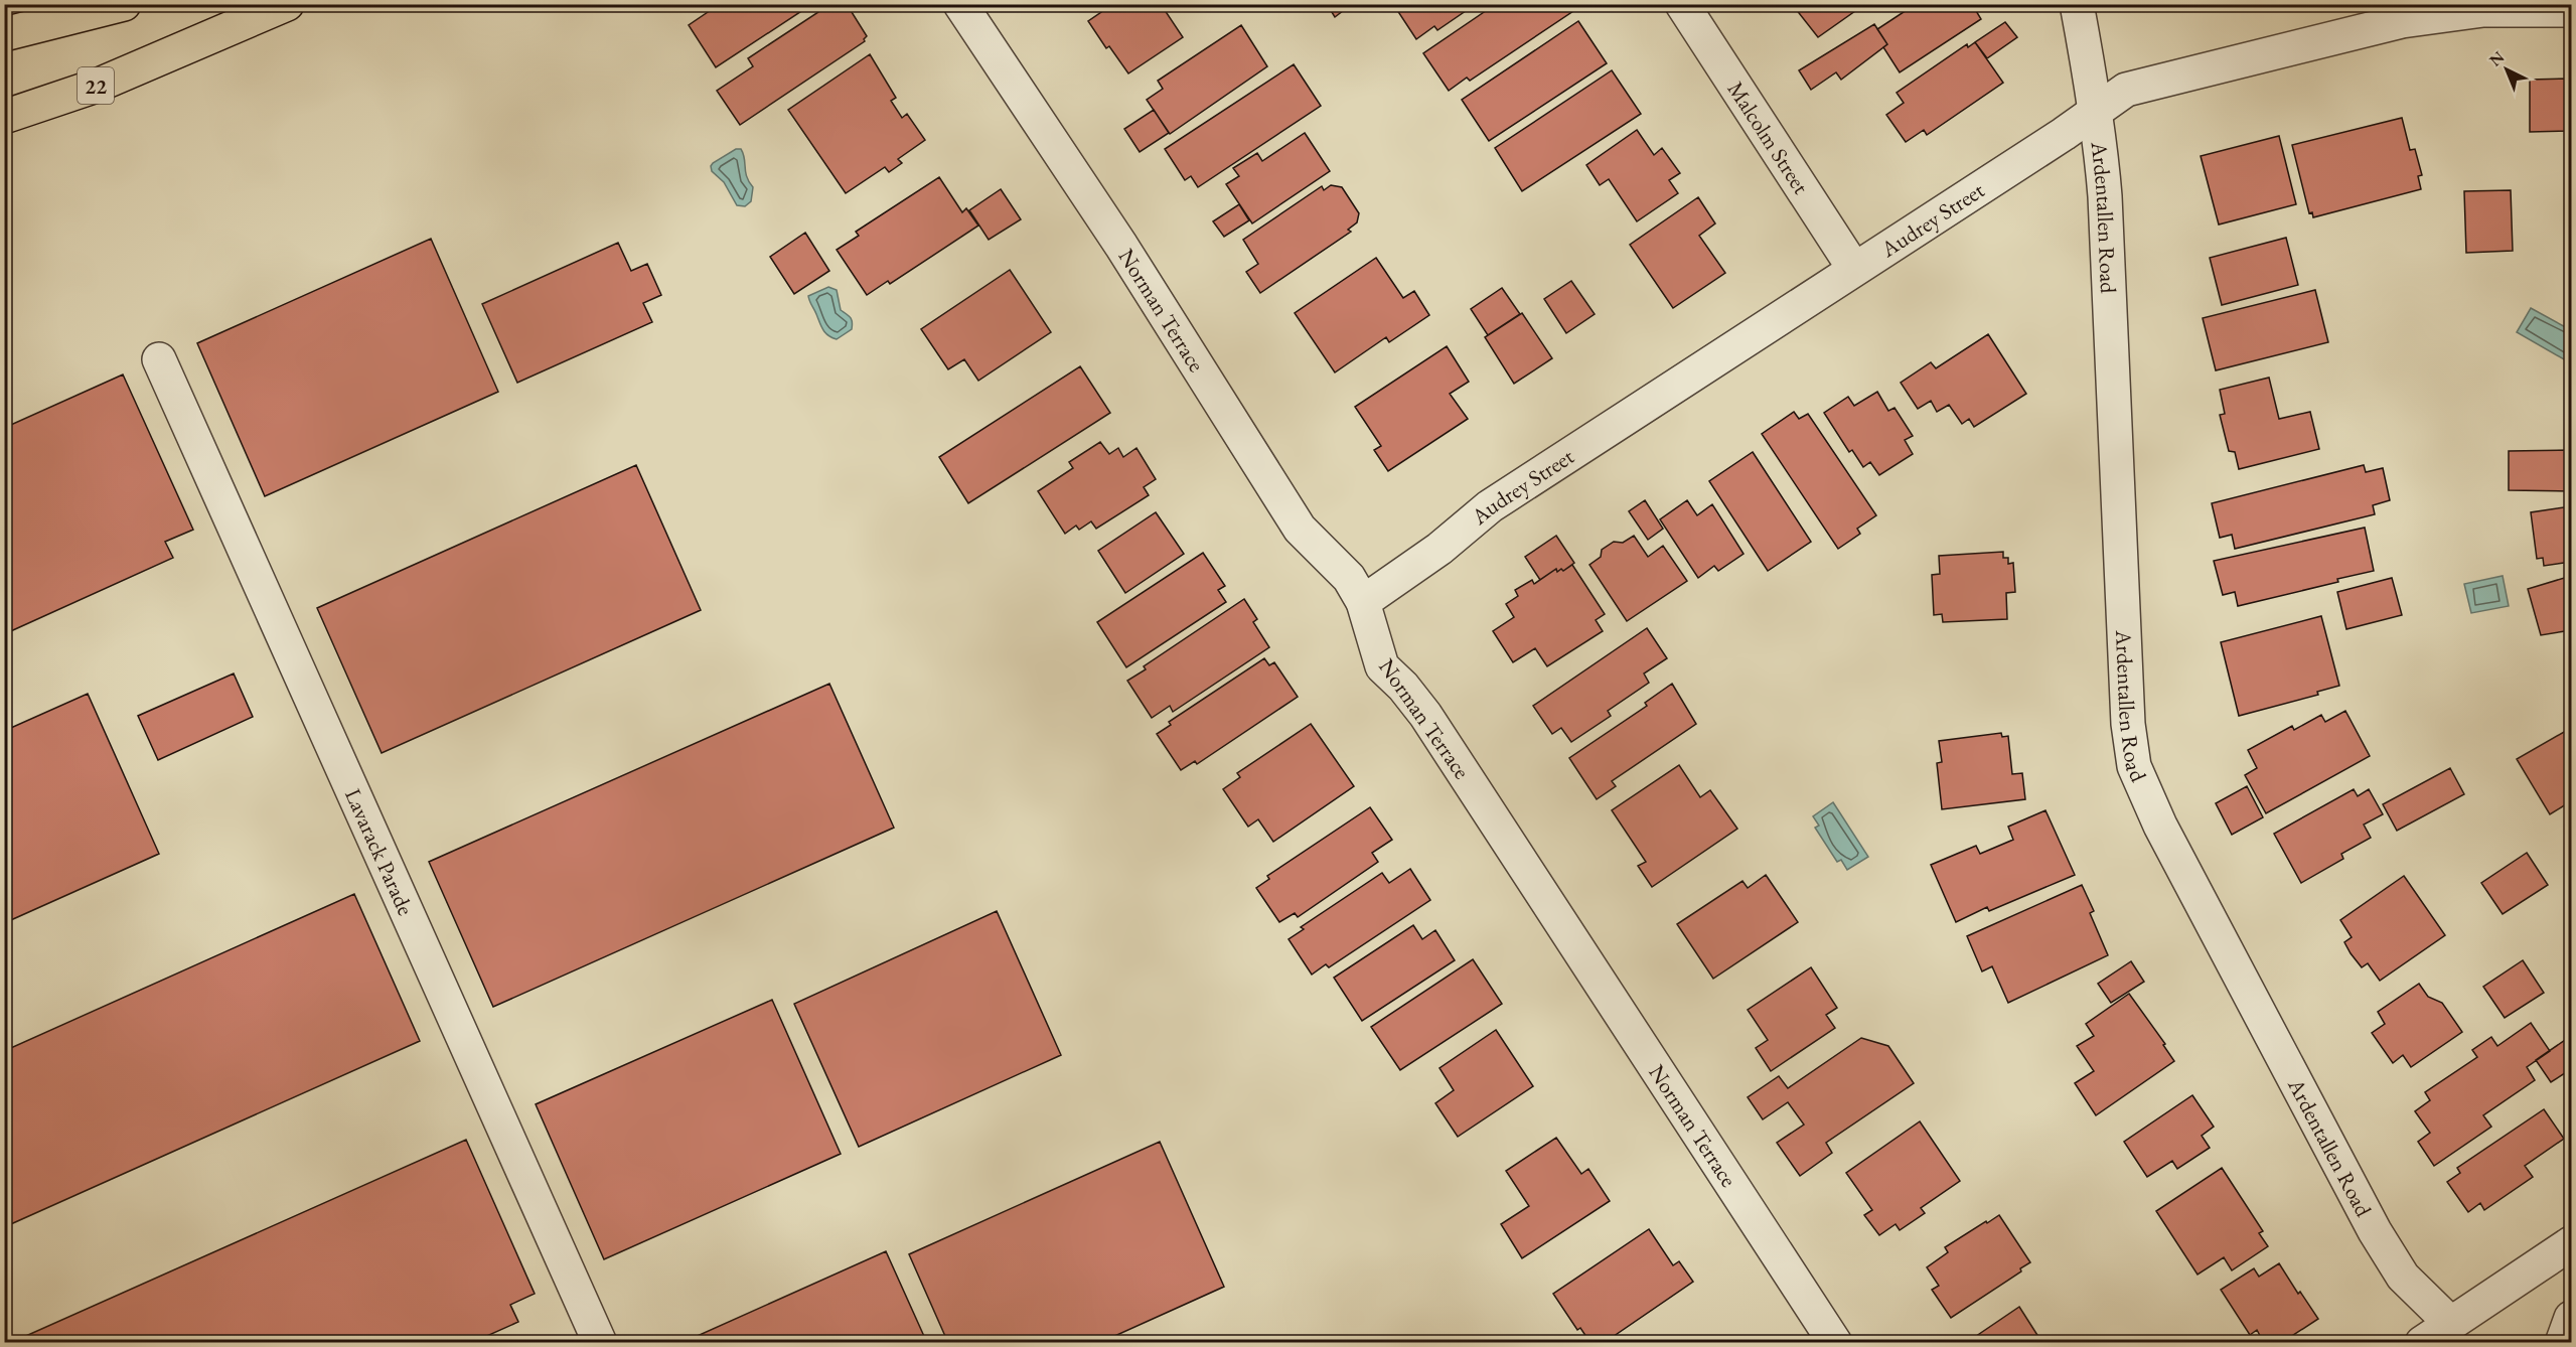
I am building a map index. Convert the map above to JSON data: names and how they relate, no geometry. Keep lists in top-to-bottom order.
{
  "streets": {
    "main road": ["22"],
    "street": [
      "Malcolm Street",
      "Ardentallen Road",
      "Audrey Street",
      "Norman Terrace",
      "Lavarack Parade"
    ]
  },
  "crossings": [
    ["Malcolm Street", "Audrey Street"],
    ["Ardentallen Road", "Audrey Street"],
    ["Audrey Street", "Norman Terrace"]
  ],
  "north": "top left"
}
